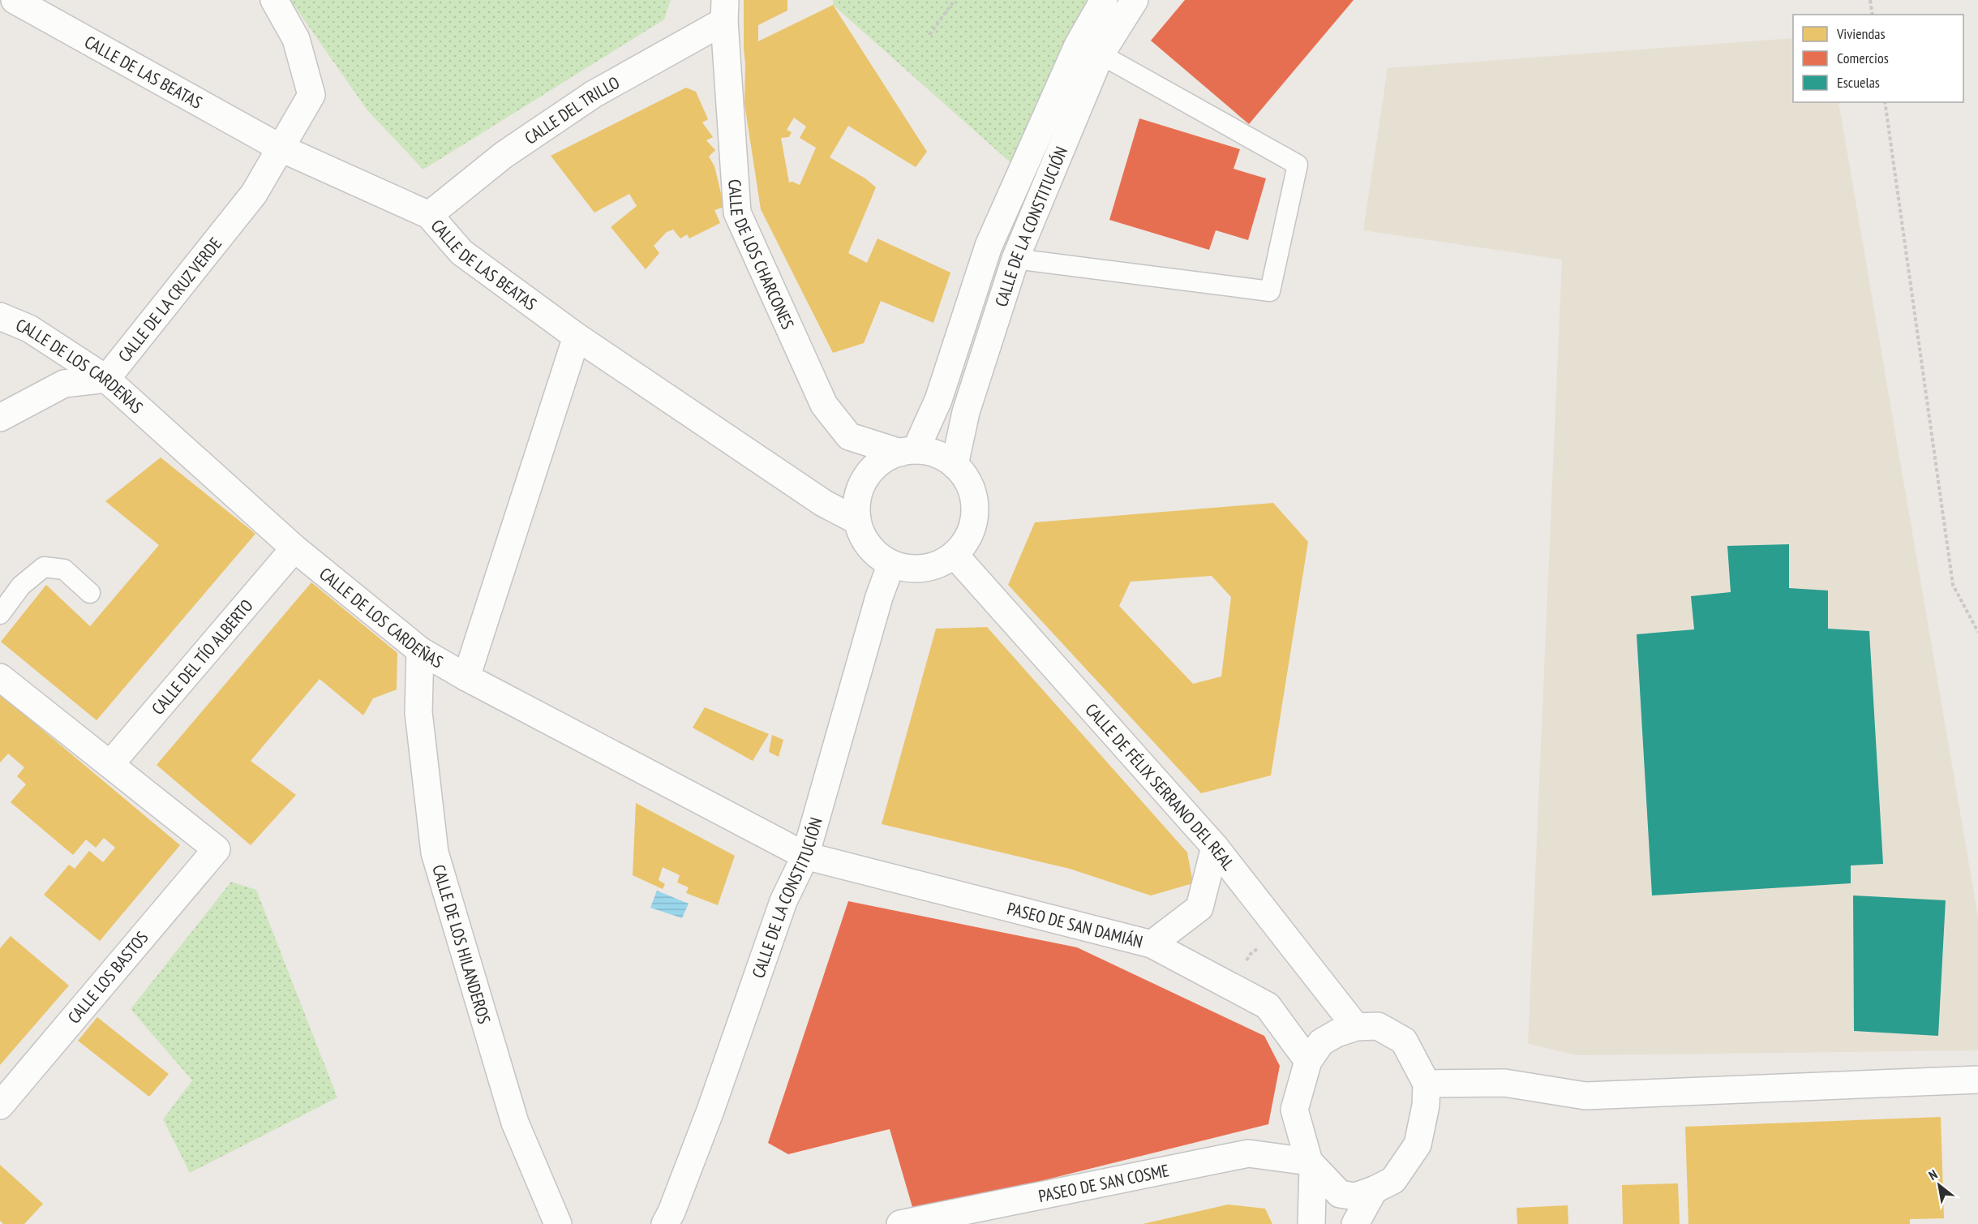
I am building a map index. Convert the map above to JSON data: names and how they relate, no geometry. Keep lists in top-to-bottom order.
{
  "streets": {
    "street": [
      "CALLE DE LAS BEATAS",
      "CALLE DEL TRILLO",
      "CALLE DE LA CONSTITUCIÓN",
      "CALLE DE LOS CHARCONES",
      "CALLE DE LA CRUZ VERDE",
      "CALLE DE LOS CARDEÑAS",
      "CALLE DEL TÍO ALBERTO",
      "CALLE DE FÉLIX SERRANO DEL REAL",
      "PASEO DE SAN DAMIÁN",
      "CALLE DE LOS HILANDEROS",
      "CALLE LOS BASTOS",
      "PASEO DE SAN COSME"
    ]
  },
  "crossings": [
    ["CALLE DE LAS BEATAS", "CALLE DEL TRILLO"],
    ["CALLE DE LAS BEATAS", "CALLE DE LA CONSTITUCIÓN"],
    ["CALLE DE LAS BEATAS", "CALLE DE LOS CHARCONES"],
    ["CALLE DE LAS BEATAS", "CALLE DE LA CRUZ VERDE"],
    ["CALLE DE LAS BEATAS", "CALLE DE FÉLIX SERRANO DEL REAL"],
    ["CALLE DEL TRILLO", "CALLE DE LOS CHARCONES"],
    ["CALLE DE LA CONSTITUCIÓN", "CALLE DE LOS CHARCONES"],
    ["CALLE DE LA CONSTITUCIÓN", "CALLE DE LOS CARDEÑAS"],
    ["CALLE DE LA CONSTITUCIÓN", "CALLE DE FÉLIX SERRANO DEL REAL"],
    ["CALLE DE LA CONSTITUCIÓN", "PASEO DE SAN DAMIÁN"],
    ["CALLE DE LOS CHARCONES", "CALLE DE FÉLIX SERRANO DEL REAL"],
    ["CALLE DE LA CRUZ VERDE", "CALLE DE LOS CARDEÑAS"],
    ["CALLE DE LOS CARDEÑAS", "CALLE DEL TÍO ALBERTO"],
    ["CALLE DE LOS CARDEÑAS", "PASEO DE SAN DAMIÁN"],
    ["CALLE DE LOS CARDEÑAS", "CALLE DE LOS HILANDEROS"],
    ["CALLE DEL TÍO ALBERTO", "CALLE LOS BASTOS"],
    ["CALLE DE FÉLIX SERRANO DEL REAL", "PASEO DE SAN DAMIÁN"],
    ["CALLE DE FÉLIX SERRANO DEL REAL", "PASEO DE SAN COSME"],
    ["PASEO DE SAN DAMIÁN", "PASEO DE SAN COSME"]
  ],
  "legend": ["Viviendas", "Comercios", "Escuelas"],
  "north": "top left"
}
